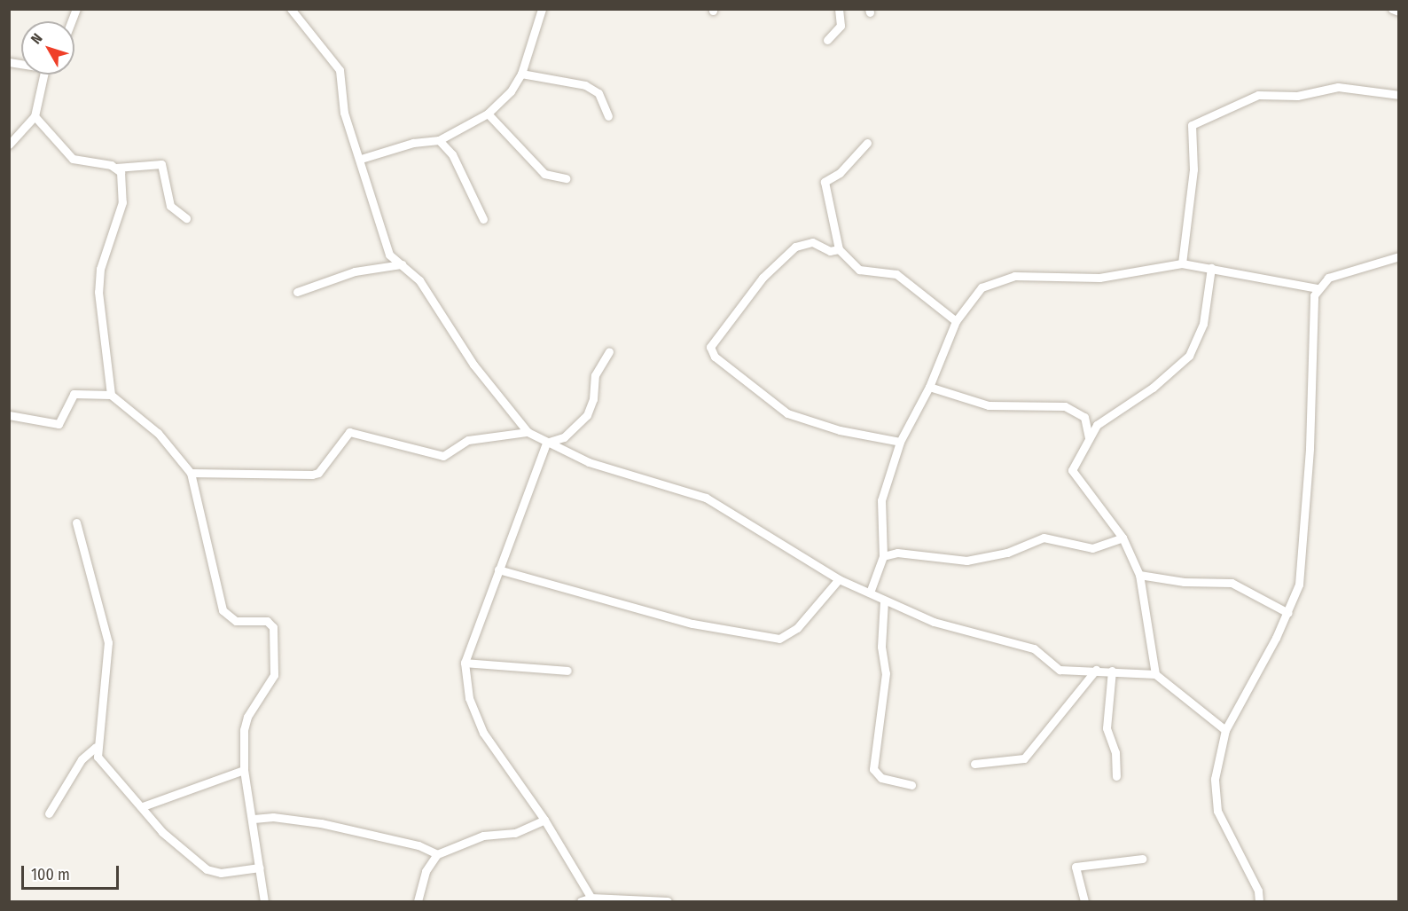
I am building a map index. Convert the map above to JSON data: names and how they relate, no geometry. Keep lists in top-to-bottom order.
{
  "scale_bar": "100 m",
  "north": "top left"
}
